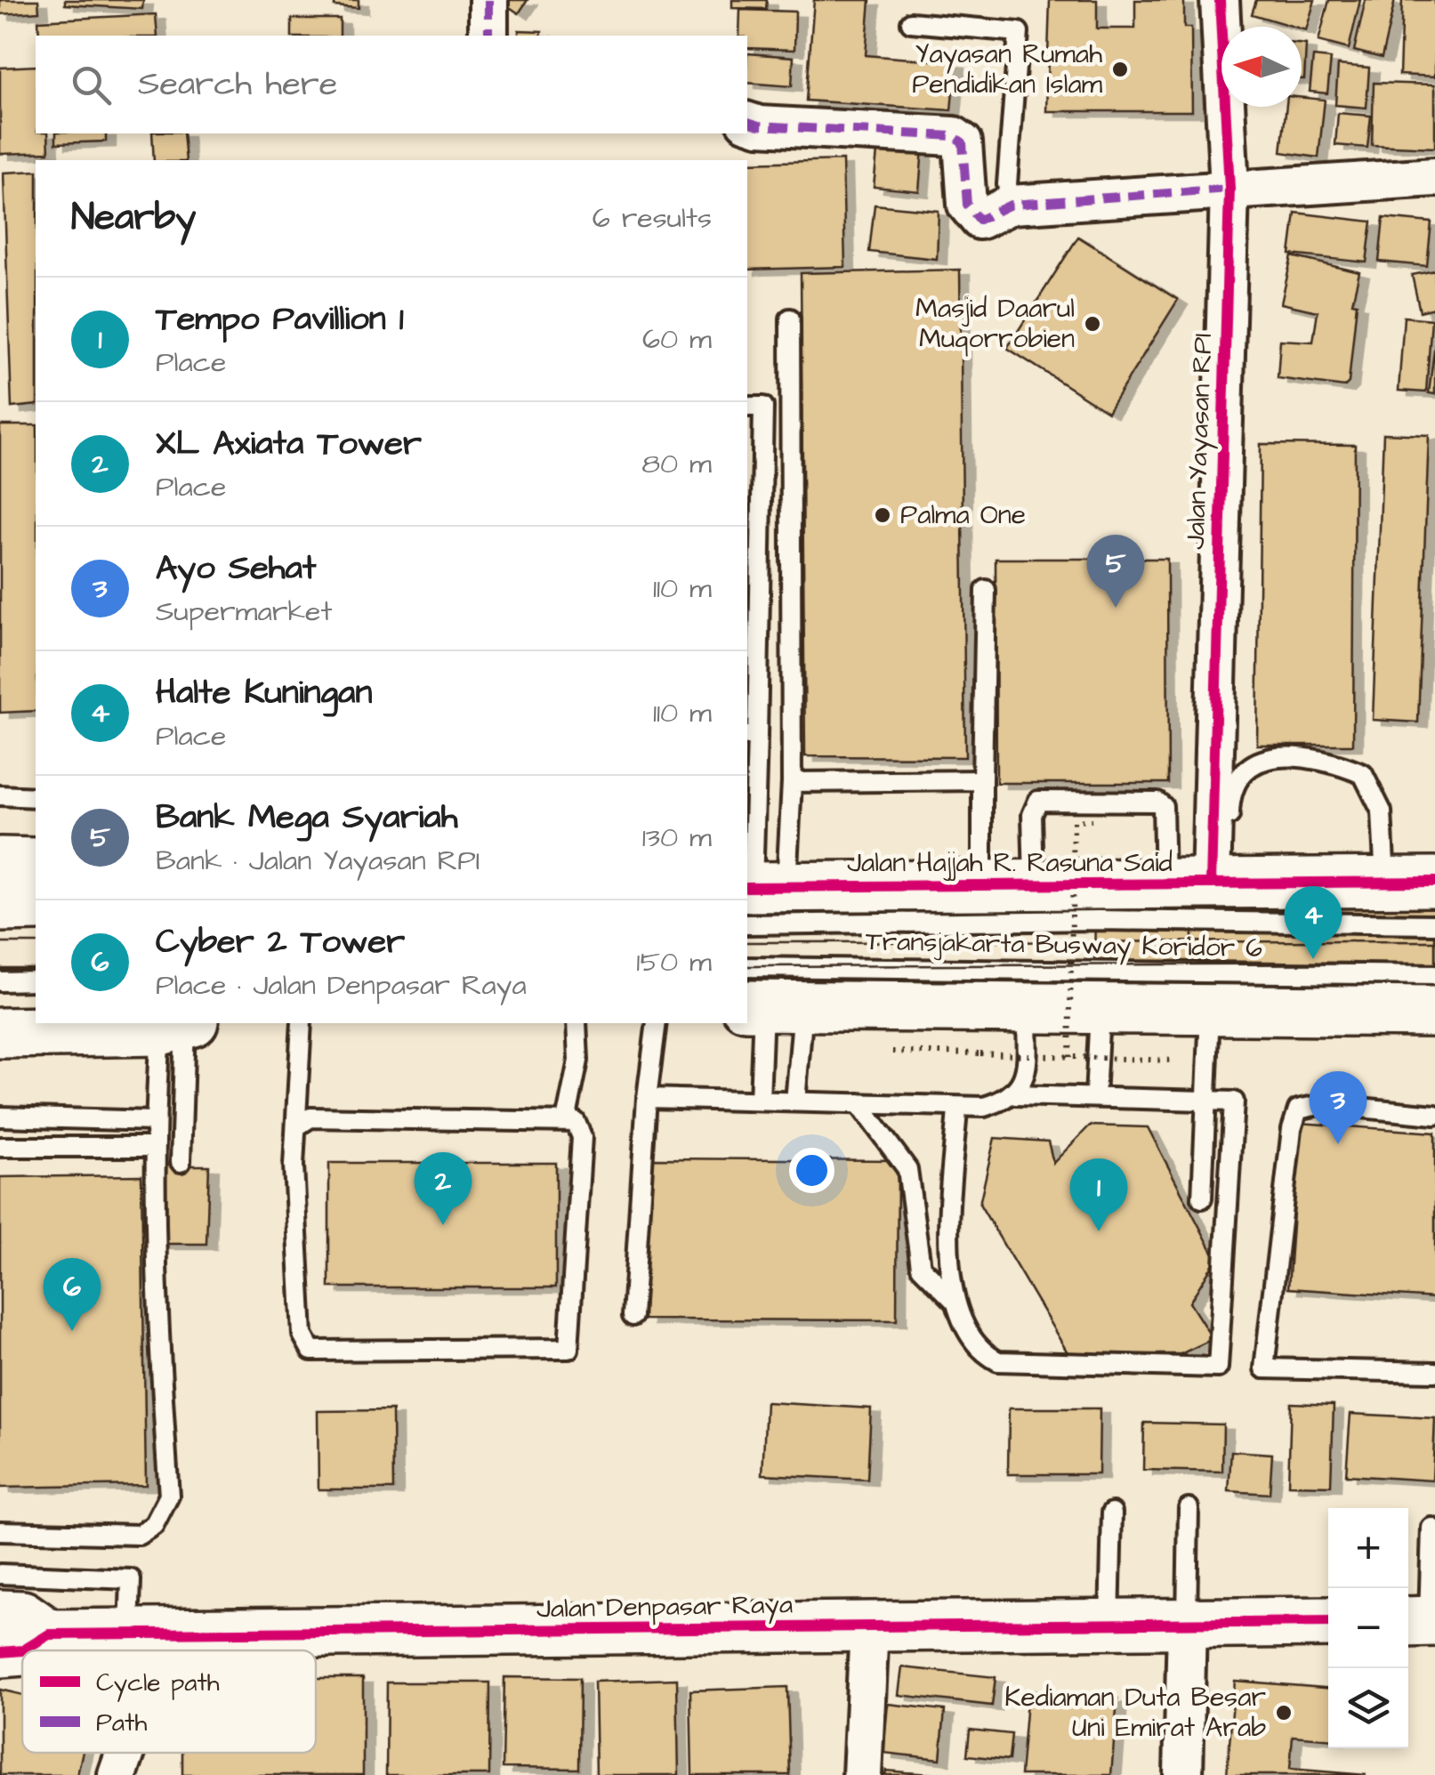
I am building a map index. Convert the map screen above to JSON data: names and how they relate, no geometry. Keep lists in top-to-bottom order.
{
  "streets": {
    "main road": ["Jalan Hajjah R. Rasuna Said", "Jalan Denpasar Raya"],
    "street": ["Jalan Yayasan RPI"],
    "lane": ["Transjakarta Busway Koridor 6"]
  },
  "crossings": [
    ["Jalan Yayasan RPI", "Jalan Hajjah R. Rasuna Said"],
    ["Jalan Hajjah R. Rasuna Said", "Transjakarta Busway Koridor 6"]
  ],
  "places": [
    "Yayasan Rumah Pendidikan Islam",
    "Masjid Daarul Muqorrobien",
    "Palma One",
    "Kediaman Duta Besar Uni Emirat Arab"
  ],
  "legend": ["Cycle path", "Path"],
  "north": "left",
  "page": {
    "search": "Search here",
    "heading": ["Nearby", "6 results"],
    "list": [
      {
        "mark": "1",
        "name": "Tempo Pavillion 1",
        "note": "Place",
        "value": "60 m"
      },
      {
        "mark": "2",
        "name": "XL Axiata Tower",
        "note": "Place",
        "value": "80 m"
      },
      {
        "mark": "3",
        "name": "Ayo Sehat",
        "note": "Supermarket",
        "value": "110 m"
      },
      {
        "mark": "4",
        "name": "Halte Kuningan",
        "note": "Place",
        "value": "110 m"
      },
      {
        "mark": "5",
        "name": "Bank Mega Syariah",
        "note": "Bank · Jalan Yayasan RPI",
        "value": "130 m"
      },
      {
        "mark": "6",
        "name": "Cyber 2 Tower",
        "note": "Place · Jalan Denpasar Raya",
        "value": "150 m"
      }
    ],
    "pins": [
      "5",
      "4",
      "3",
      "2",
      "1",
      "6"
    ],
    "map_buttons": ["+", "−"]
  }
}
